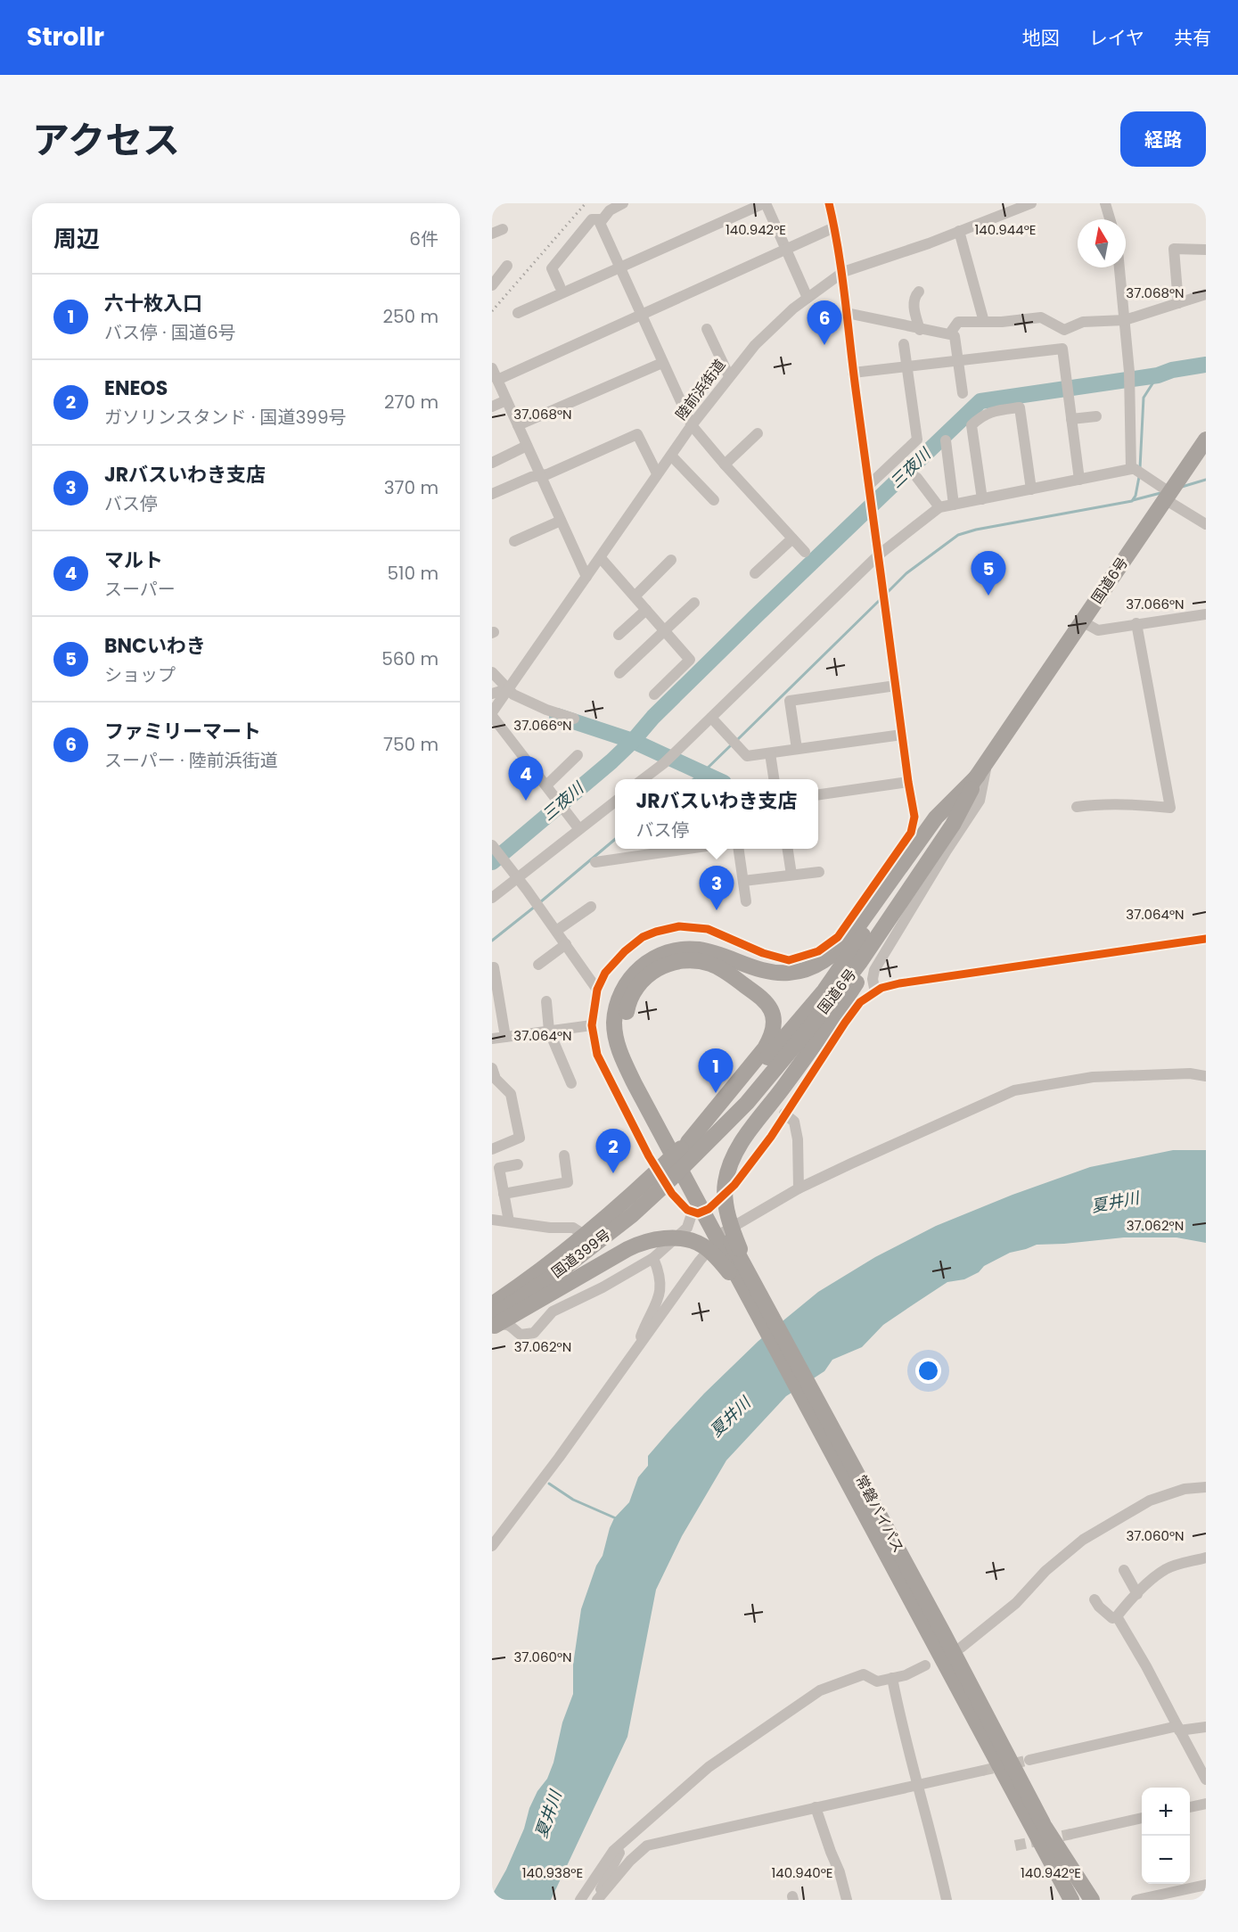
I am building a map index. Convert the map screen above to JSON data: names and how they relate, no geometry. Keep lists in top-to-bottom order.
{
  "streets": {
    "highway": ["国道6号", "国道399号", "常磐バイパス"],
    "street": ["陸前浜街道"]
  },
  "crossings": [
    ["国道6号", "国道399号"]
  ],
  "water": ["三夜川", "夏井川"],
  "north": "top",
  "page": {
    "header": "Strollr",
    "nav": ["地図", "レイヤ", "共有"],
    "title": "アクセス",
    "buttons": "経路",
    "heading": ["周辺", "6件"],
    "list": [
      {
        "mark": "1",
        "name": "六十枚入口",
        "note": "バス停 · 国道6号",
        "value": "250 m"
      },
      {
        "mark": "2",
        "name": "ENEOS",
        "note": "ガソリンスタンド · 国道399号",
        "value": "270 m"
      },
      {
        "mark": "3",
        "name": "JRバスいわき支店",
        "note": "バス停",
        "value": "370 m"
      },
      {
        "mark": "4",
        "name": "マルト",
        "note": "スーパー",
        "value": "510 m"
      },
      {
        "mark": "5",
        "name": "BNCいわき",
        "note": "ショップ",
        "value": "560 m"
      },
      {
        "mark": "6",
        "name": "ファミリーマート",
        "note": "スーパー · 陸前浜街道",
        "value": "750 m"
      }
    ],
    "pins": [
      "6",
      "5",
      "4",
      "3",
      "1",
      "2"
    ],
    "popup": ["JRバスいわき支店", "バス停"],
    "map_buttons": ["+", "−"]
  },
  "coordinates": [
    "140.942°E",
    "140.944°E",
    "37.068°N",
    "37.066°N",
    "37.064°N",
    "37.062°N",
    "37.060°N",
    "140.938°E",
    "140.940°E"
  ]
}
